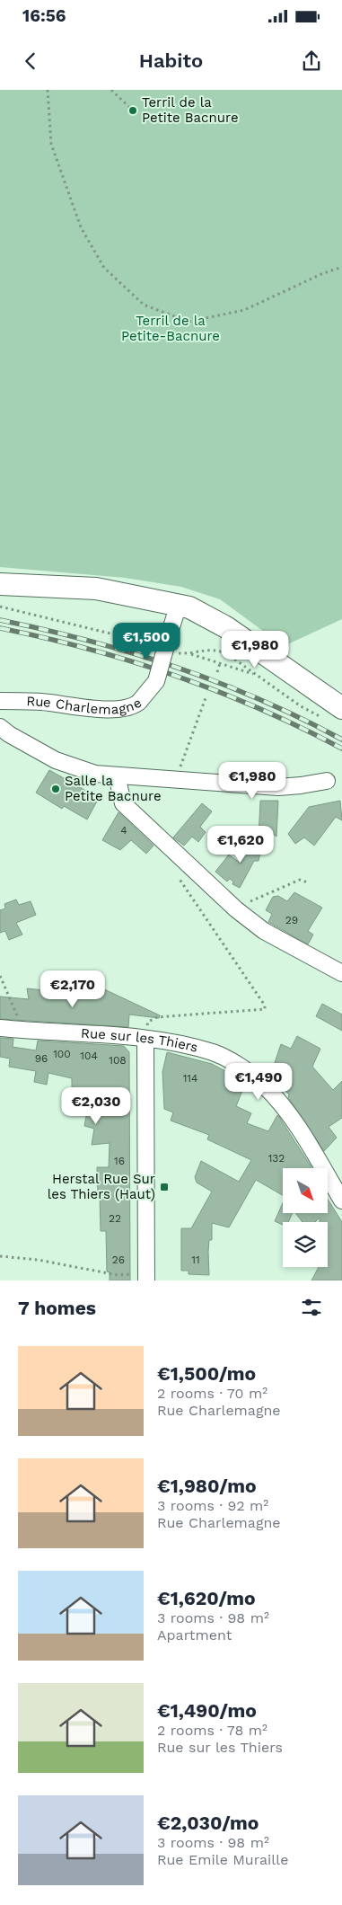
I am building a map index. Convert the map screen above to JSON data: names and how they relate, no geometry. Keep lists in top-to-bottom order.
{
  "streets": {
    "street": ["Rue Charlemagne", "Rue sur les Thiers"]
  },
  "parks": ["Terril de la Petite-Bacnure"],
  "places": {
    "other": ["Terril de la Petite Bacnure", "Salle la Petite Bacnure"],
    "transit": ["Herstal Rue Sur les Thiers (Haut)"]
  },
  "house_numbers": [
    "4",
    "29",
    "100",
    "104",
    "96",
    "108",
    "114",
    "132",
    "16",
    "22",
    "26",
    "11"
  ],
  "north": "bottom right",
  "page": {
    "status": "16:56",
    "header": "Habito",
    "price": [
      "€1,500",
      "€1,980",
      "€1,980",
      "€1,620",
      "€2,170",
      "€1,490",
      "€2,030"
    ],
    "heading": "7 homes",
    "list": [
      {
        "name": "€1,500/mo",
        "note": "2 rooms · 70 m² · Rue Charlemagne"
      },
      {
        "name": "€1,980/mo",
        "note": "3 rooms · 92 m² · Rue Charlemagne"
      },
      {
        "name": "€1,620/mo",
        "note": "3 rooms · 98 m² · Apartment"
      },
      {
        "name": "€1,490/mo",
        "note": "2 rooms · 78 m² · Rue sur les Thiers"
      },
      {
        "name": "€2,030/mo",
        "note": "3 rooms · 98 m² · Rue Emile Muraille"
      }
    ]
  }
}
